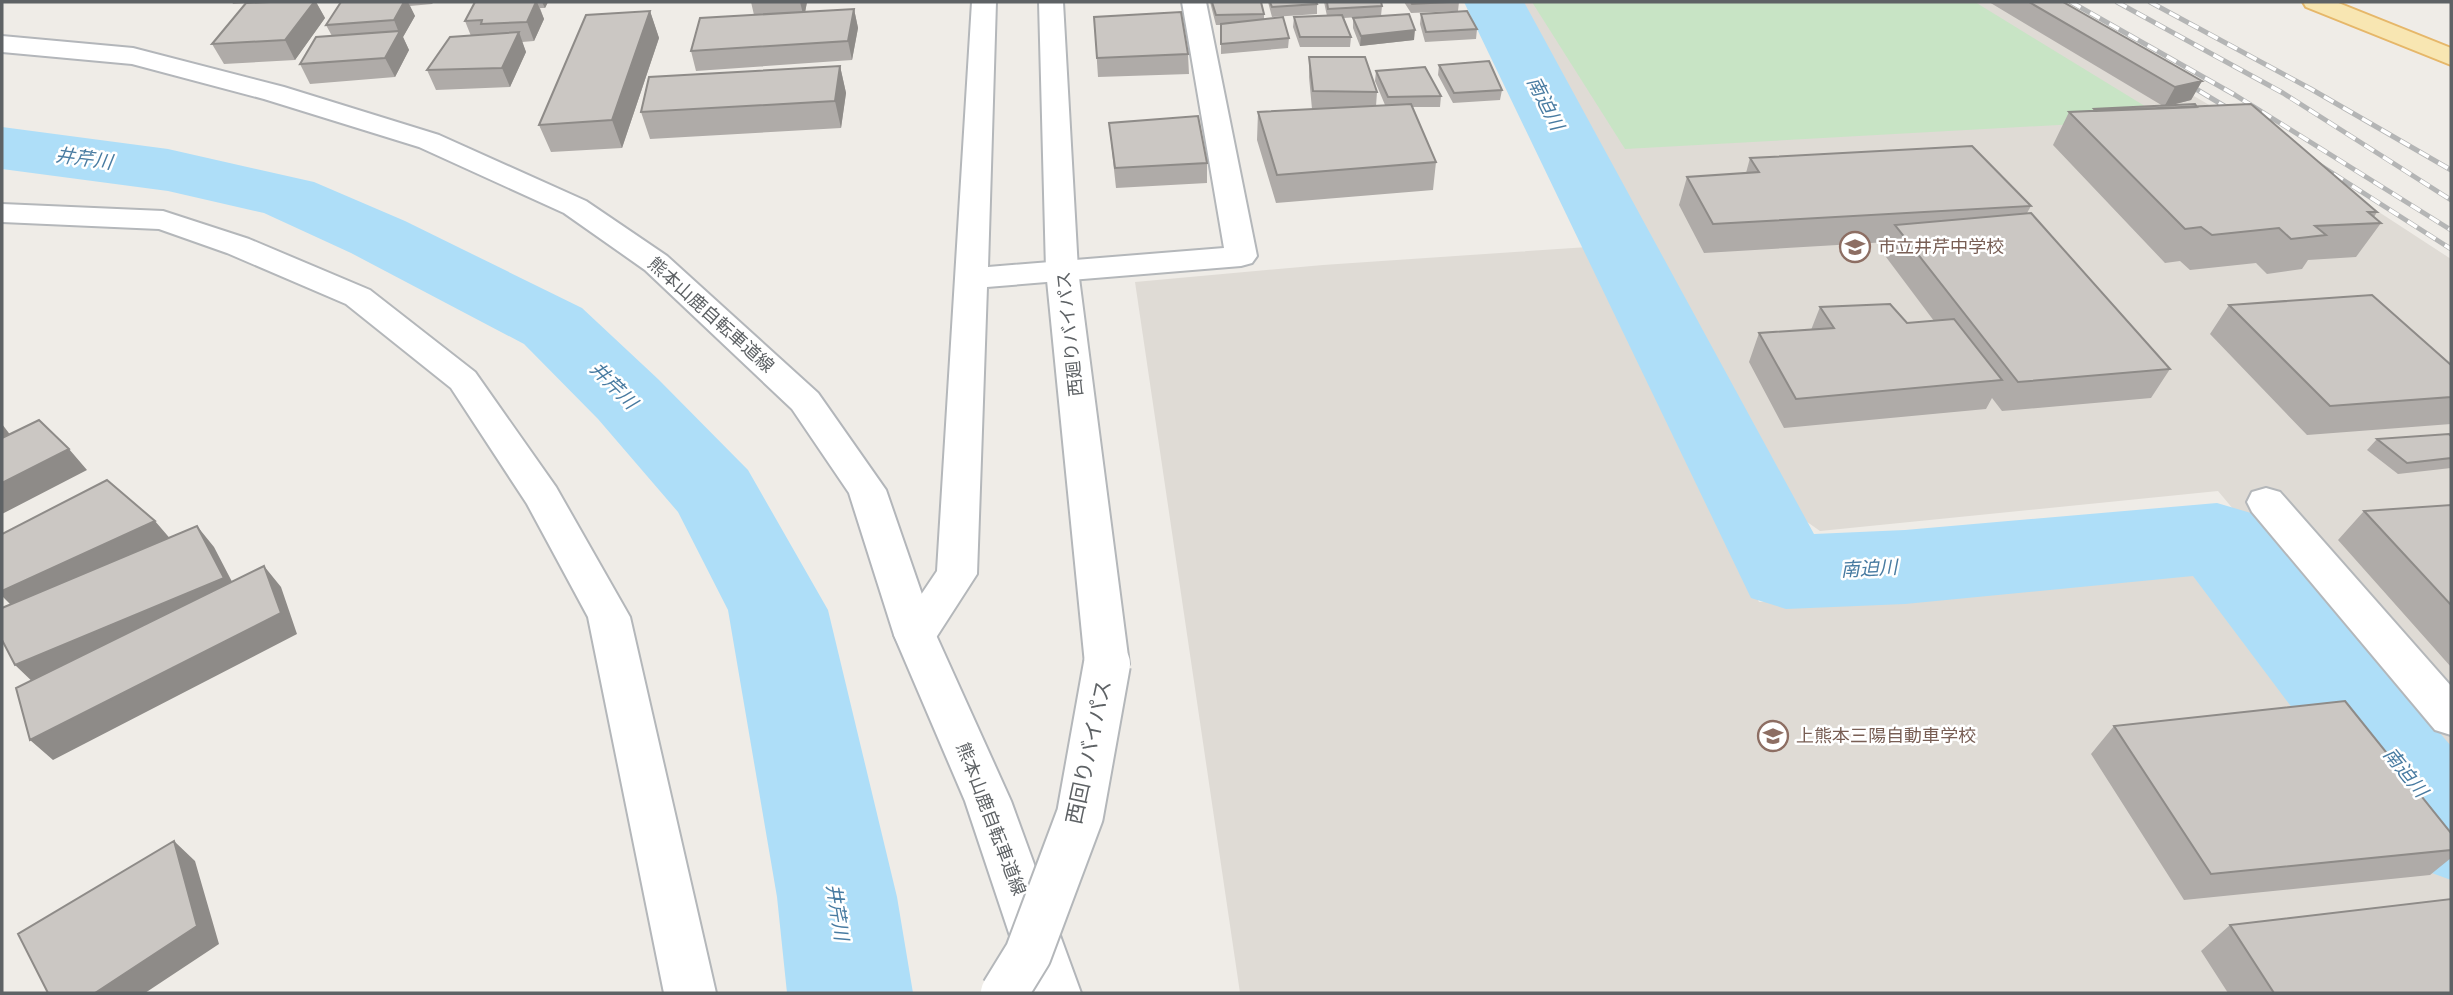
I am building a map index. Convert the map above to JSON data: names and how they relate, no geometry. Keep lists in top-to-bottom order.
{
  "streets": {
    "street": ["熊本山鹿自転車道線", "西廻りバイパス", "西回りバイパス"]
  },
  "crossings": [
    ["西廻りバイパス", "西回りバイパス"]
  ],
  "water": ["南迫川", "井芹川"],
  "places": {
    "school or university": ["市立井芹中学校", "上熊本三陽自動車学校"]
  }
}
